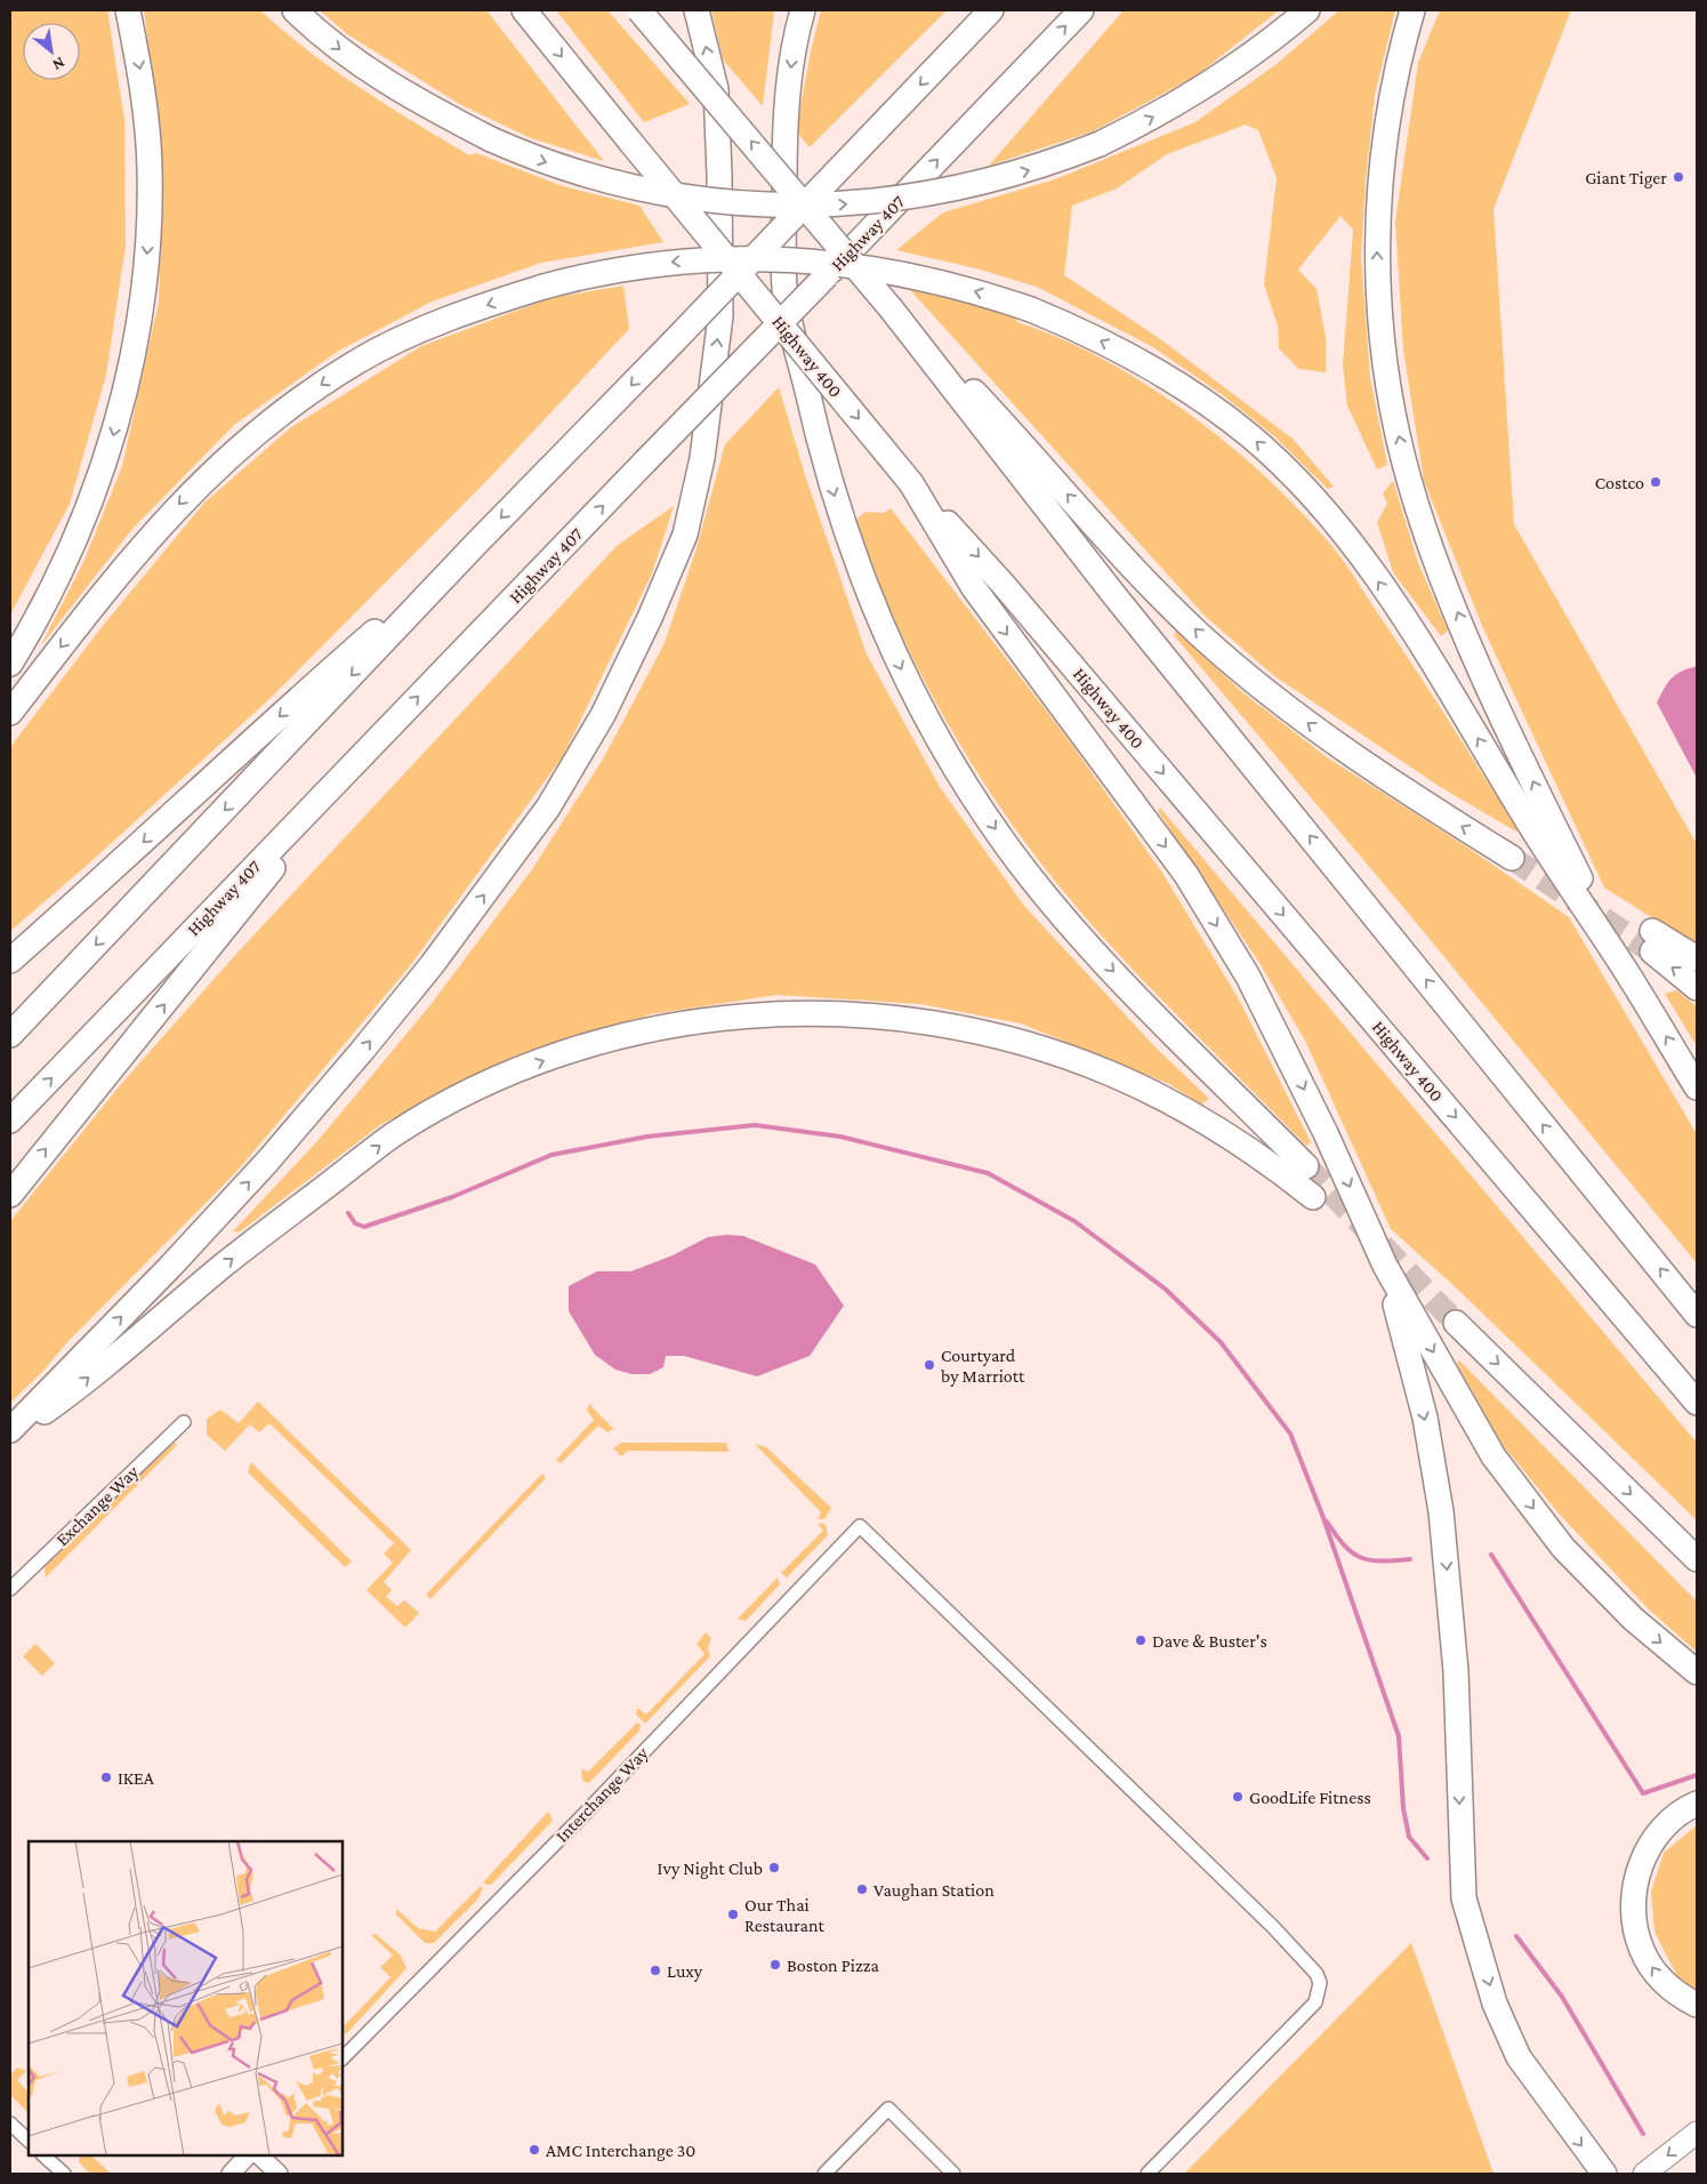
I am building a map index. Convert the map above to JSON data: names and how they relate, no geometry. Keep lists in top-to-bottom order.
{
  "streets": {
    "highway": ["Highway 407", "Highway 400"],
    "street": ["Exchange Way", "Interchange Way"]
  },
  "places": [
    "Giant Tiger",
    "Costco",
    "Courtyard by Marriott",
    "Dave & Buster's",
    "IKEA",
    "GoodLife Fitness",
    "Ivy Night Club",
    "Vaughan Station",
    "Our Thai Restaurant",
    "Boston Pizza",
    "Luxy",
    "AMC Interchange 30"
  ],
  "north": "bottom right"
}
